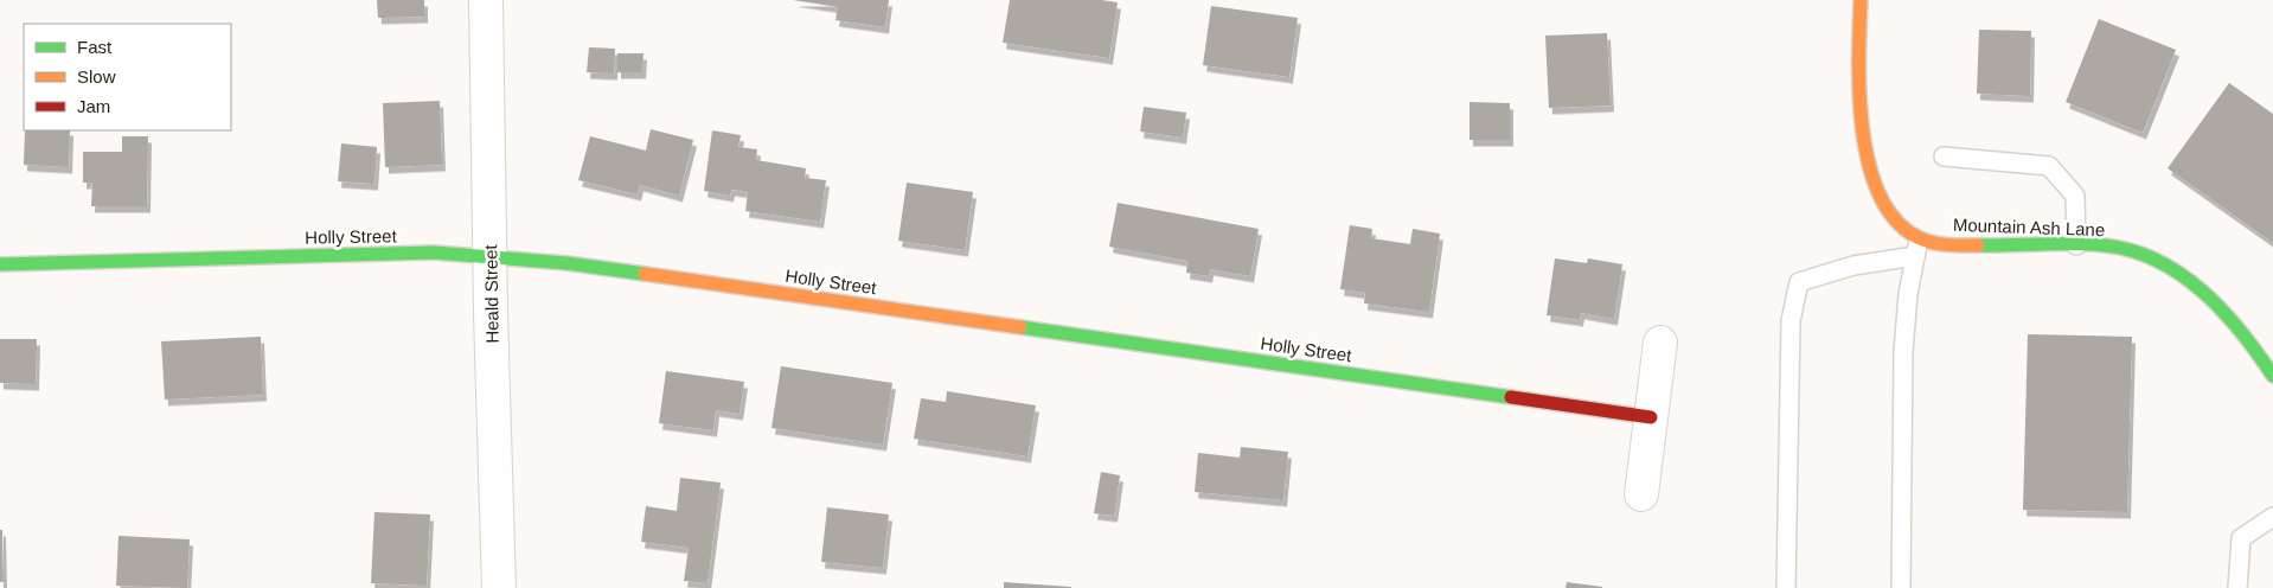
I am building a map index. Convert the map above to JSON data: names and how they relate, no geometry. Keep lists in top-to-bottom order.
{
  "streets": {
    "street": ["Mountain Ash Lane", "Holly Street", "Heald Street"]
  },
  "crossings": [
    ["Holly Street", "Heald Street"]
  ],
  "legend": ["Fast", "Slow", "Jam"]
}
